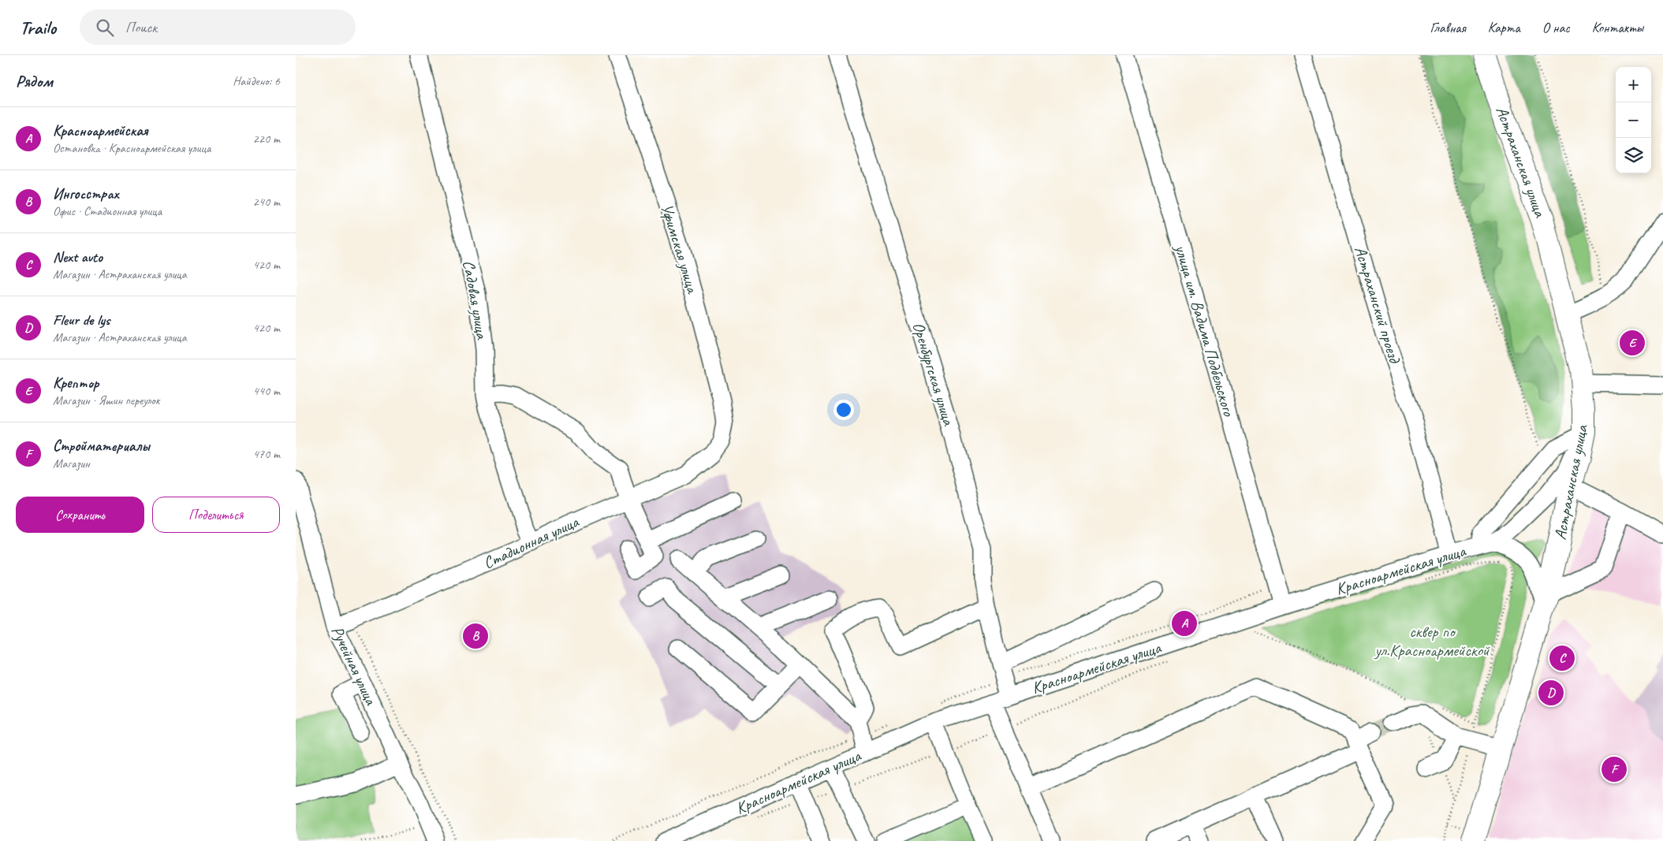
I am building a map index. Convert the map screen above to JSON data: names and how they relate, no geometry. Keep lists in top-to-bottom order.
{
  "streets": {
    "main road": ["Астраханская улица"],
    "street": [
      "Уфимская улица",
      "Садовая улица",
      "Астраханский проезд",
      "улица им. Вадима Подбельского",
      "Оренбургская улица",
      "Стадионная улица",
      "Красноармейская улица",
      "Ручейная улица"
    ]
  },
  "crossings": [
    ["Астраханская улица", "Красноармейская улица"],
    ["Уфимская улица", "Стадионная улица"],
    ["Садовая улица", "Стадионная улица"],
    ["Астраханский проезд", "Красноармейская улица"],
    ["улица им. Вадима Подбельского", "Красноармейская улица"],
    ["Оренбургская улица", "Красноармейская улица"],
    ["Стадионная улица", "Ручейная улица"]
  ],
  "parks": ["сквер по ул.Красноармейской"],
  "page": {
    "header": "Trailo",
    "search": "Поиск",
    "nav": [
      "Главная",
      "Карта",
      "О нас",
      "Контакты"
    ],
    "heading": ["Рядом", "Найдено: 6"],
    "map_buttons": ["+", "−"],
    "list": [
      {
        "mark": "A",
        "name": "Красноармейская",
        "note": "Остановка · Красноармейская улица",
        "value": "220 m"
      },
      {
        "mark": "B",
        "name": "Ингосстрах",
        "note": "Офис · Стадионная улица",
        "value": "240 m"
      },
      {
        "mark": "C",
        "name": "Next avto",
        "note": "Магазин · Астраханская улица",
        "value": "420 m"
      },
      {
        "mark": "D",
        "name": "Fleur de lys",
        "note": "Магазин · Астраханская улица",
        "value": "420 m"
      },
      {
        "mark": "E",
        "name": "Крептор",
        "note": "Магазин · Яшин переулок",
        "value": "440 m"
      },
      {
        "mark": "F",
        "name": "Стройматериалы",
        "note": "Магазин",
        "value": "470 m"
      }
    ],
    "pins": [
      "E",
      "A",
      "B",
      "C",
      "D",
      "F"
    ],
    "buttons": ["Сохранить", "Поделиться"]
  }
}
